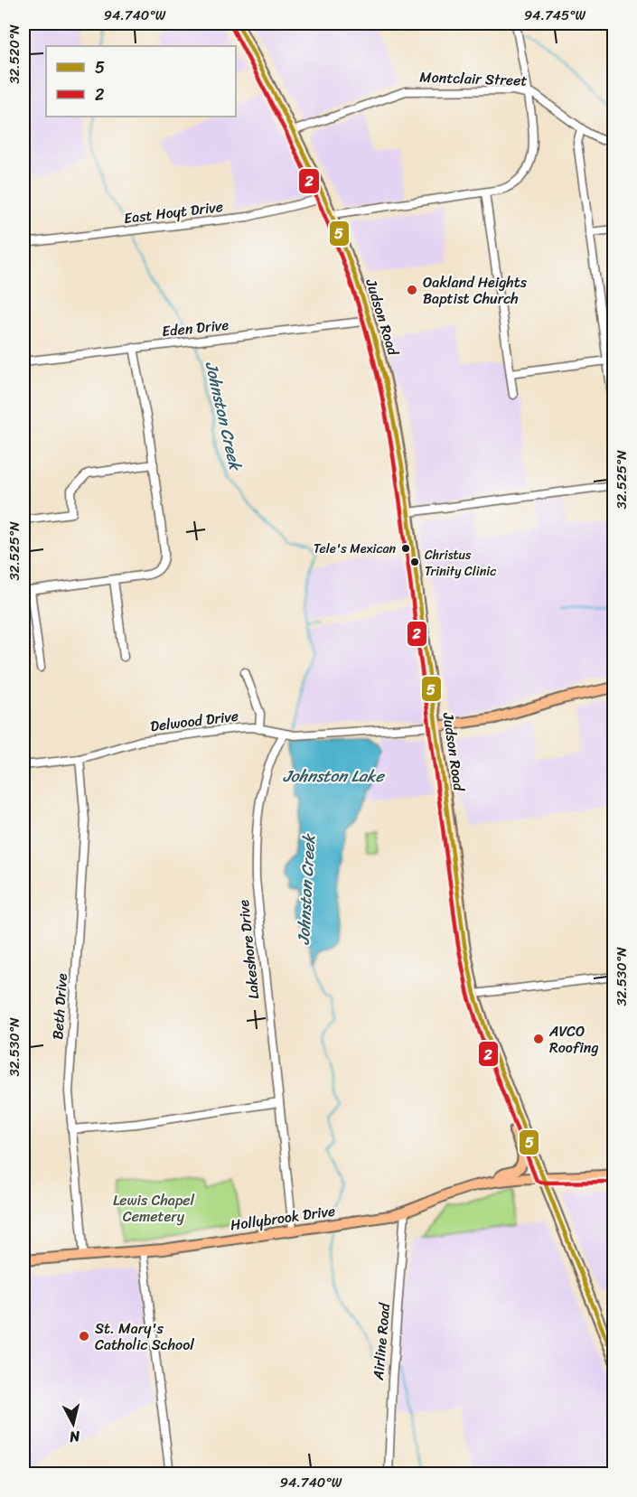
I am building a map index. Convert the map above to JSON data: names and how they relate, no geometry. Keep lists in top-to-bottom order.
{
  "streets": {
    "main road": ["Judson Road", "Hollybrook Drive"],
    "street": [
      "Montclair Street",
      "East Hoyt Drive",
      "Eden Drive",
      "Delwood Drive",
      "Lakeshore Drive",
      "Beth Drive",
      "Airline Road"
    ]
  },
  "crossings": [
    ["Montclair Street", "Judson Road"],
    ["East Hoyt Drive", "Judson Road"],
    ["Judson Road", "Eden Drive"],
    ["Judson Road", "Delwood Drive"],
    ["Judson Road", "Hollybrook Drive"],
    ["Delwood Drive", "Lakeshore Drive"],
    ["Delwood Drive", "Beth Drive"],
    ["Lakeshore Drive", "Hollybrook Drive"],
    ["Beth Drive", "Hollybrook Drive"],
    ["Hollybrook Drive", "Airline Road"]
  ],
  "water": ["Johnston Creek", "Johnston Lake"],
  "parks": ["Lewis Chapel Cemetery"],
  "places": [
    "Oakland Heights Baptist Church",
    "Tele's Mexican",
    "Christus Trinity Clinic",
    "AVCO Roofing",
    "St. Mary's Catholic School"
  ],
  "lines": ["transit line 5", "transit line 2"],
  "legend": ["5", "2"],
  "north": "bottom",
  "coordinates": [
    "94.740°W",
    "94.745°W",
    "32.520°N",
    "32.525°N",
    "32.530°N"
  ]
}
